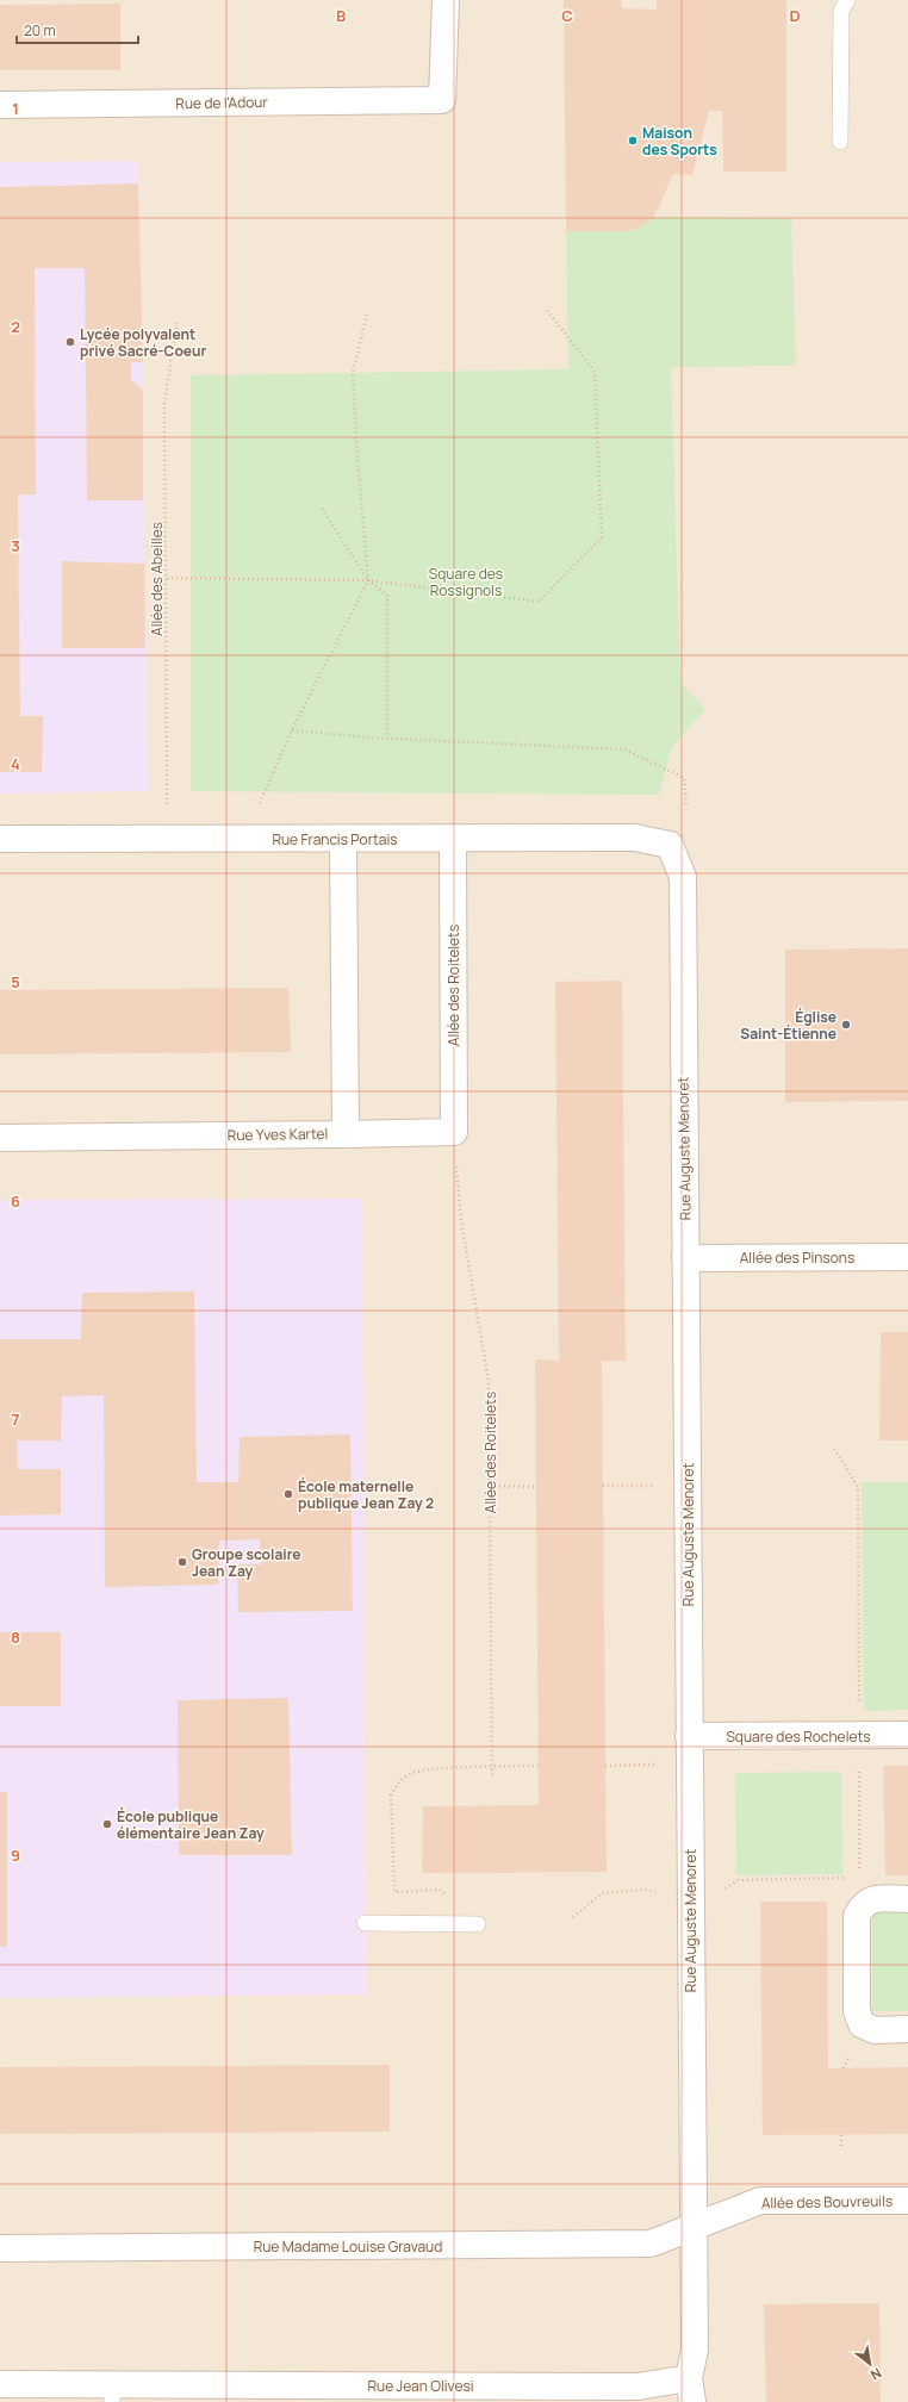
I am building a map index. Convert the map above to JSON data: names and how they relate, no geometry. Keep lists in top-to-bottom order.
{
  "streets": {
    "street": [
      "Rue de l'Adour",
      "Rue Francis Portais",
      "Allée des Roitelets",
      "Rue Yves Kartel",
      "Rue Auguste Menoret",
      "Allée des Pinsons",
      "Square des Rochelets",
      "Allée des Bouvreuils",
      "Rue Madame Louise Gravaud",
      "Rue Jean Olivesi"
    ],
    "path": ["Allée des Abeilles"]
  },
  "crossings": [
    ["Allée des Abeilles", "Rue Francis Portais"],
    ["Rue Francis Portais", "Allée des Roitelets"],
    ["Rue Francis Portais", "Rue Yves Kartel"],
    ["Rue Francis Portais", "Rue Auguste Menoret"],
    ["Rue Auguste Menoret", "Allée des Pinsons"],
    ["Rue Auguste Menoret", "Square des Rochelets"],
    ["Rue Auguste Menoret", "Allée des Bouvreuils"],
    ["Rue Auguste Menoret", "Rue Madame Louise Gravaud"],
    ["Rue Auguste Menoret", "Rue Jean Olivesi"],
    ["Allée des Bouvreuils", "Rue Madame Louise Gravaud"],
    ["Allée des Bouvreuils", "Rue Jean Olivesi"],
    ["Rue Madame Louise Gravaud", "Rue Jean Olivesi"]
  ],
  "parks": ["Square des Rossignols"],
  "places": [
    "Maison des Sports",
    "Lycée polyvalent privé Sacré-Coeur",
    "Église Saint-Étienne",
    "École maternelle publique Jean Zay 2",
    "Groupe scolaire Jean Zay",
    "École publique élémentaire Jean Zay"
  ],
  "scale_bar": "20 m",
  "north": "bottom right",
  "grid": {
    "columns": ["B", "C", "D"],
    "rows": [
      "1",
      "2",
      "3",
      "4",
      "5",
      "6",
      "7",
      "8",
      "9"
    ]
  }
}
